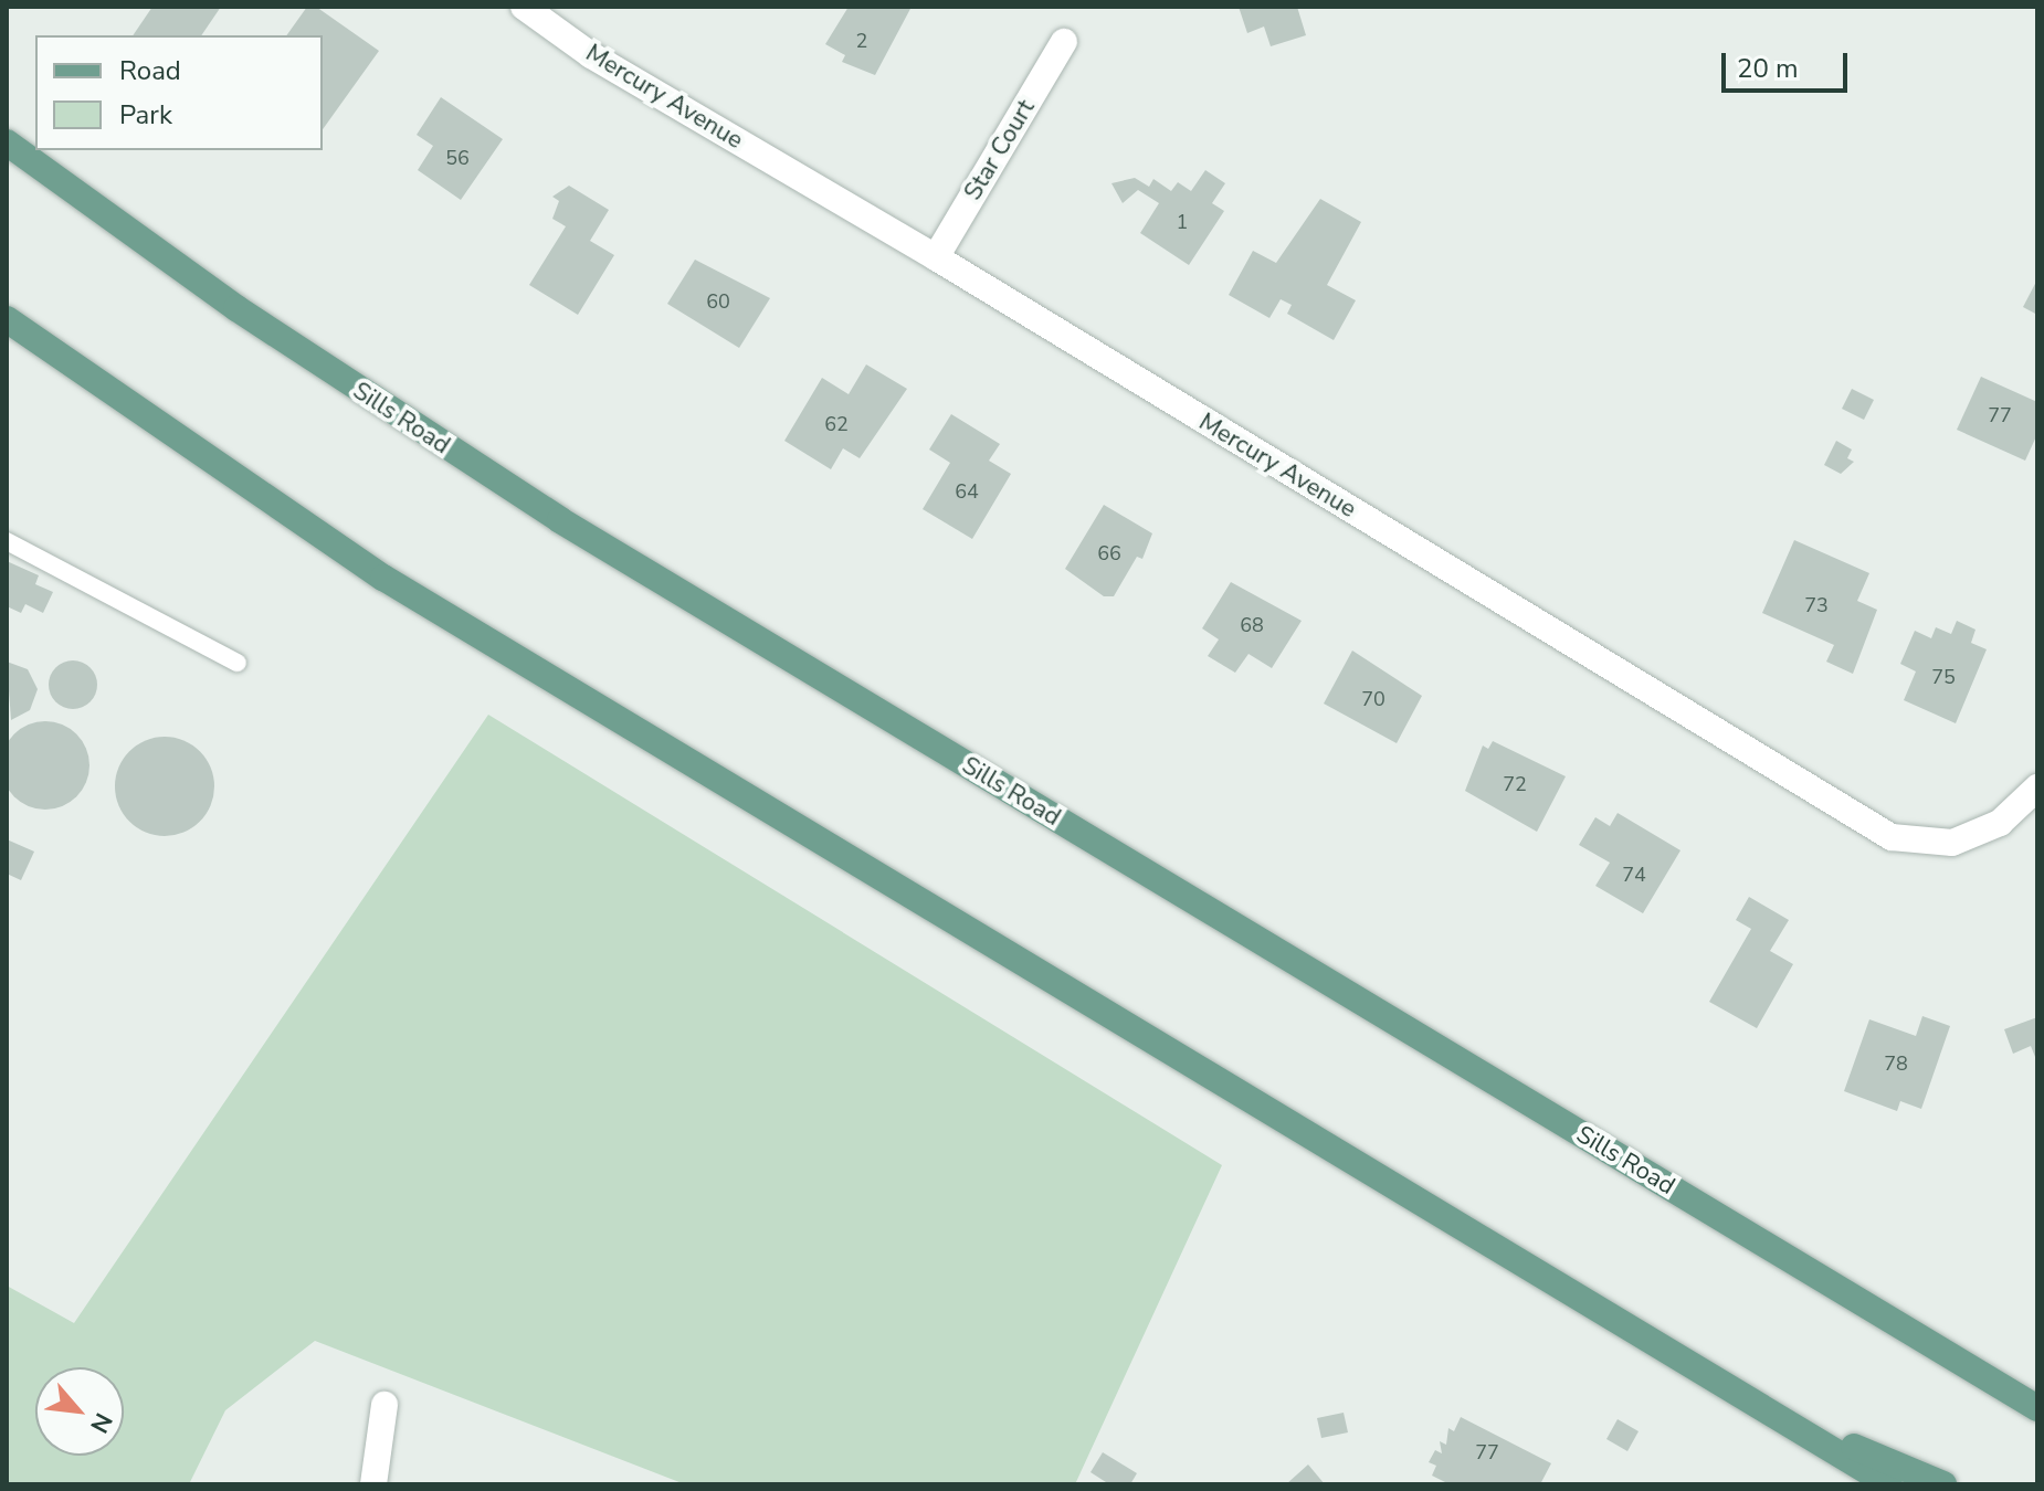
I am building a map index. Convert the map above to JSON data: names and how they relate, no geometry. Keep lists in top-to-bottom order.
{
  "streets": {
    "main road": ["Sills Road"],
    "street": ["Mercury Avenue", "Star Court"]
  },
  "crossings": [
    ["Mercury Avenue", "Star Court"]
  ],
  "house_numbers": [
    "2",
    "56",
    "1",
    "60",
    "77",
    "62",
    "64",
    "66",
    "73",
    "68",
    "75",
    "70",
    "72",
    "74",
    "78",
    "77"
  ],
  "legend": ["Road", "Park"],
  "scale_bar": "20 m",
  "north": "bottom right"
}
